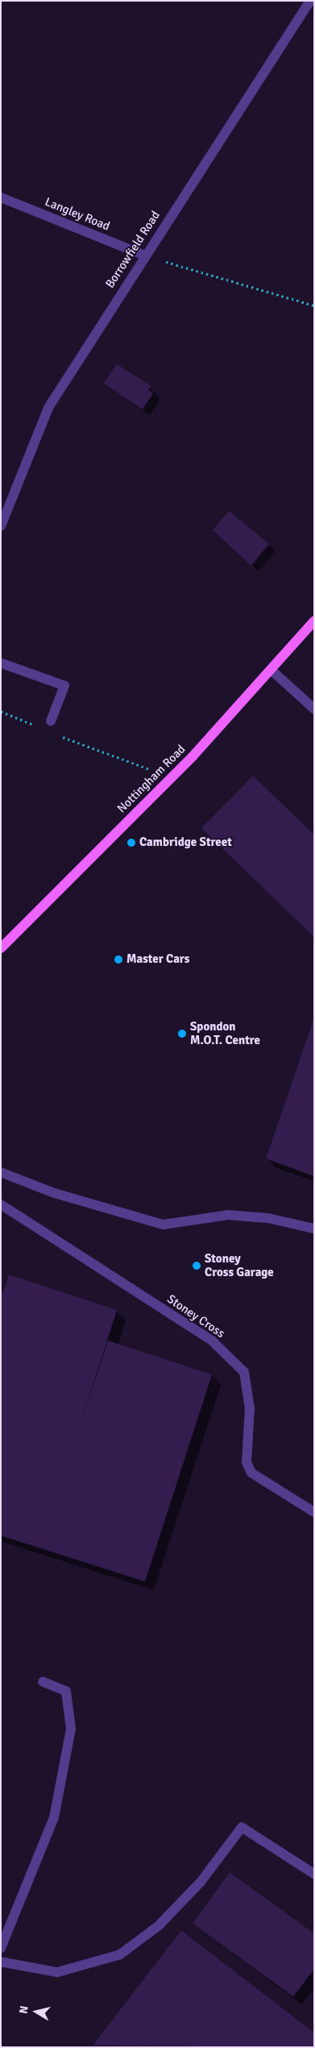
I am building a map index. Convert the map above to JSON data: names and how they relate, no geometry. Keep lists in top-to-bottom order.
{
  "streets": {
    "main road": ["Nottingham Road"],
    "street": ["Langley Road", "Borrowfield Road", "Stoney Cross"]
  },
  "crossings": [
    ["Langley Road", "Borrowfield Road"]
  ],
  "places": [
    "Cambridge Street",
    "Master Cars",
    "Spondon M.O.T. Centre",
    "Stoney Cross Garage"
  ],
  "north": "left"
}
